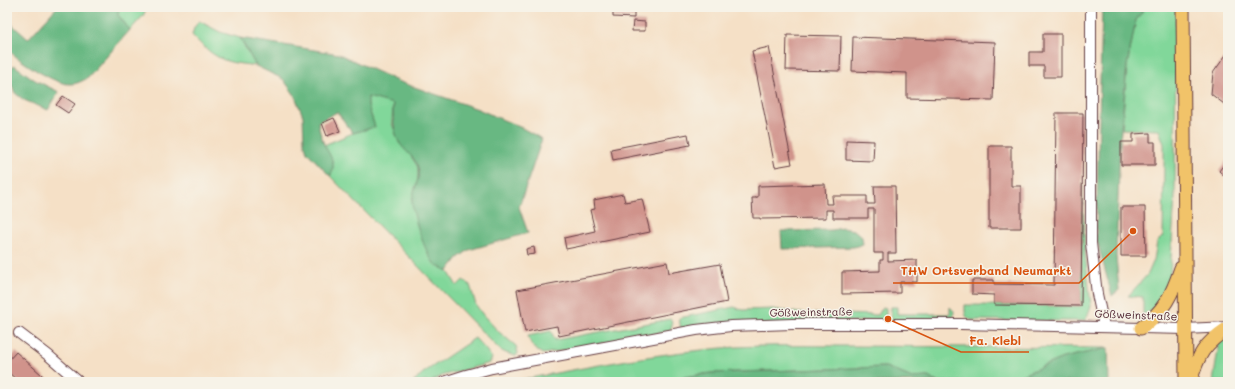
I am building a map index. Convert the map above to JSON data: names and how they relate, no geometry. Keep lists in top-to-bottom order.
{
  "streets": {
    "street": ["Gößweinstraße"]
  },
  "places": ["THW Ortsverband Neumarkt", "Fa. Klebl"]
}
